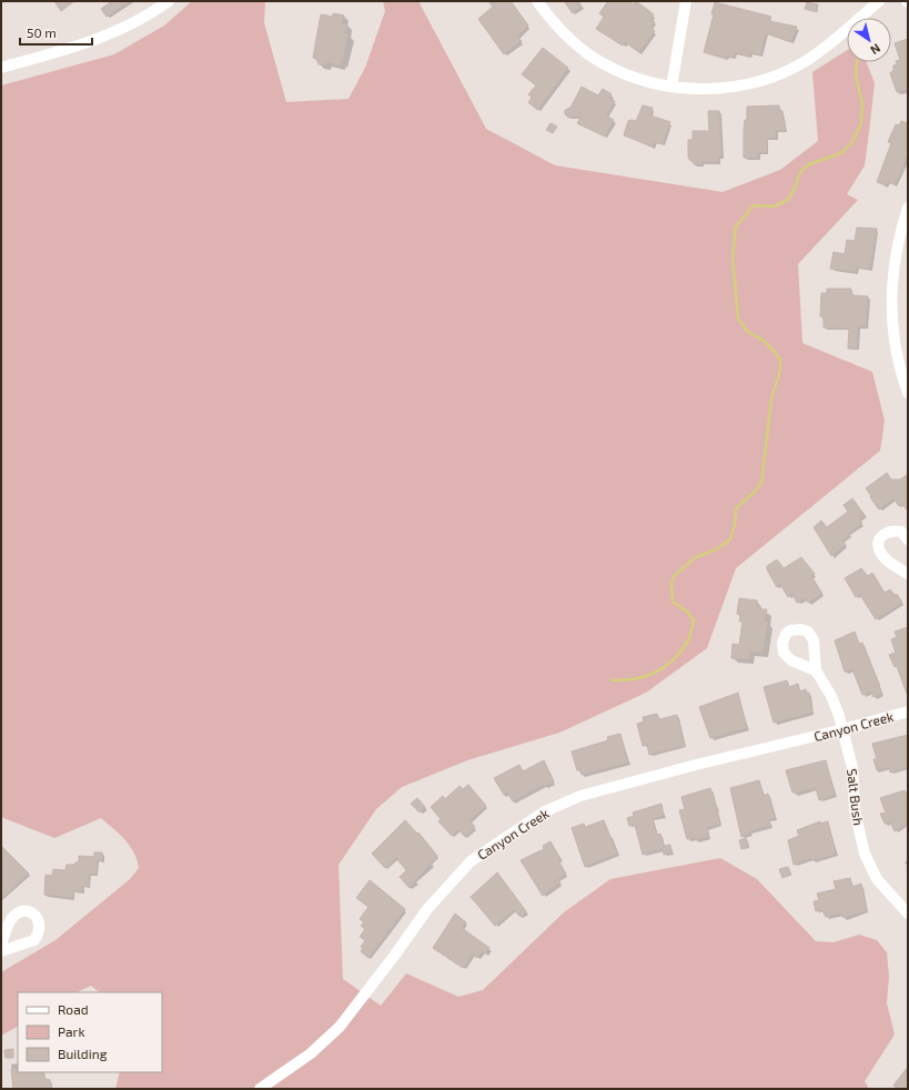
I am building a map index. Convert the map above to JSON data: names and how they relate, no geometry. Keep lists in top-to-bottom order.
{
  "streets": {
    "street": ["Canyon Creek", "Salt Bush"]
  },
  "crossings": [
    ["Canyon Creek", "Salt Bush"]
  ],
  "legend": ["Road", "Park", "Building"],
  "scale_bar": "50 m",
  "north": "bottom right"
}
